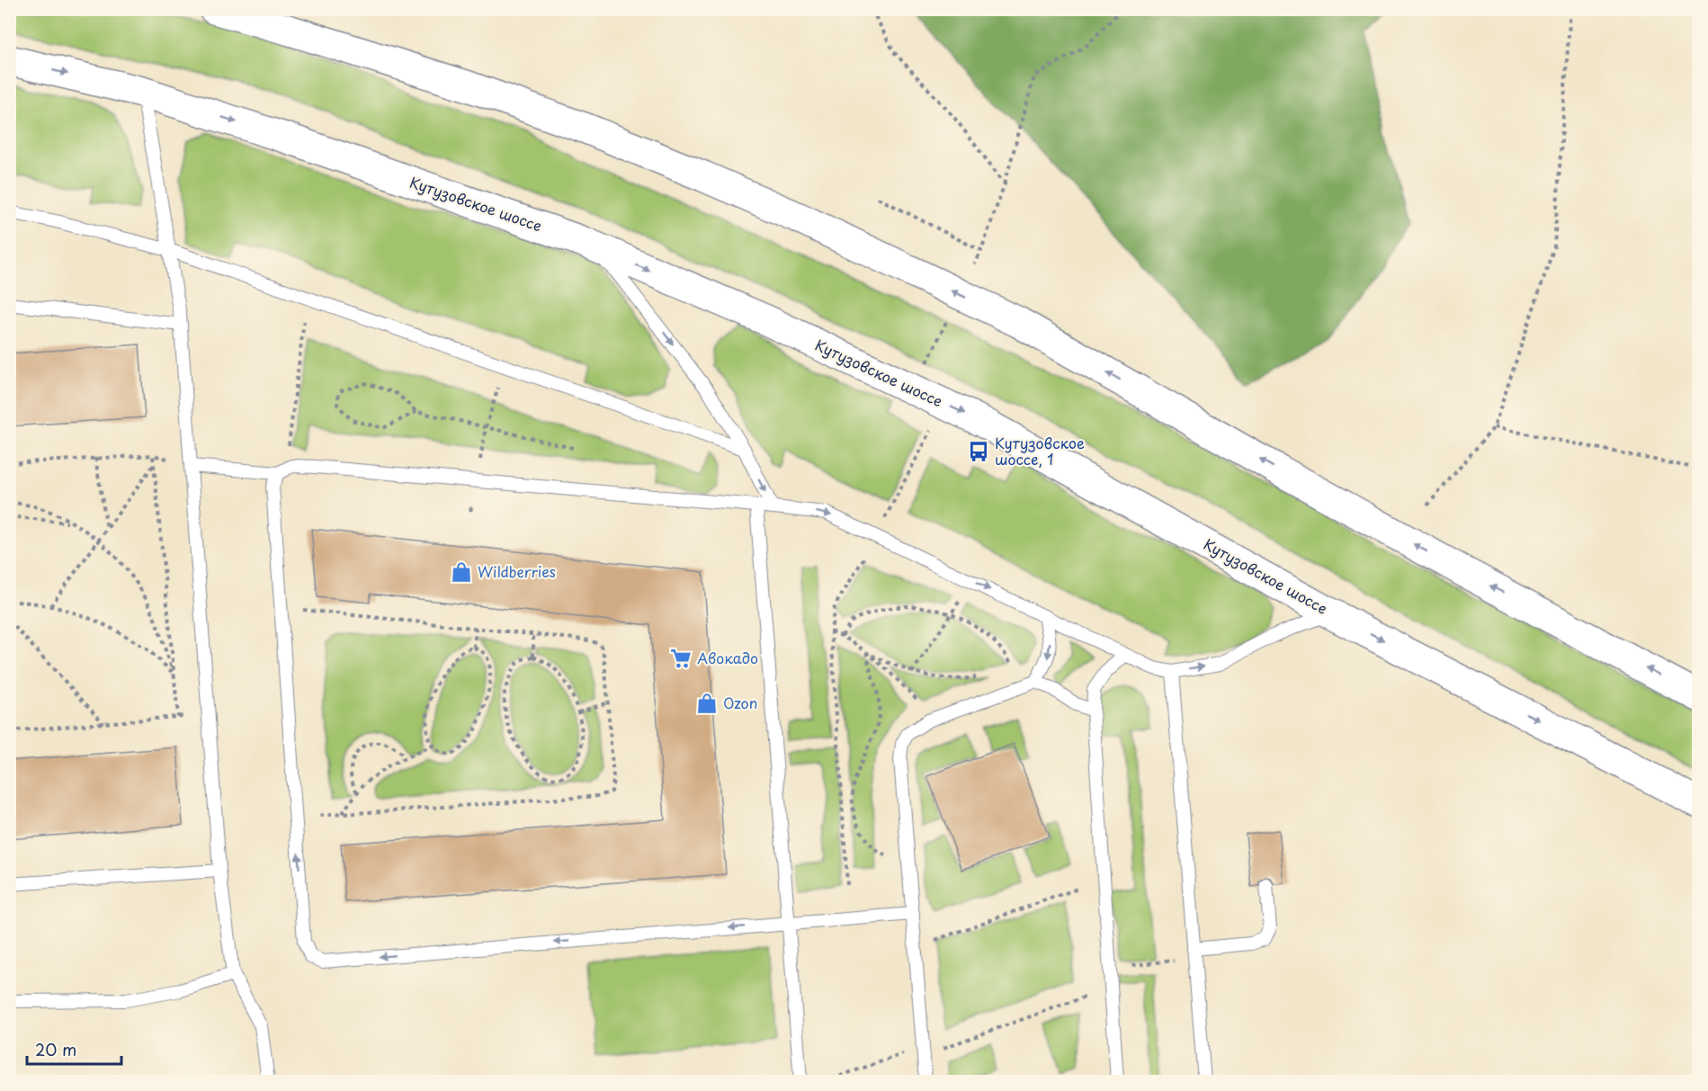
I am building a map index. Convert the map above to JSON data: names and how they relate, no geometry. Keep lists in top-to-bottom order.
{
  "streets": {
    "main road": ["Кутузовское шоссе"]
  },
  "places": {
    "bus stop": ["Кутузовское шоссе, 1"],
    "shop": ["Wildberries", "Ozon"],
    "supermarket": ["Авокадо"]
  },
  "scale_bar": "20 m"
}
